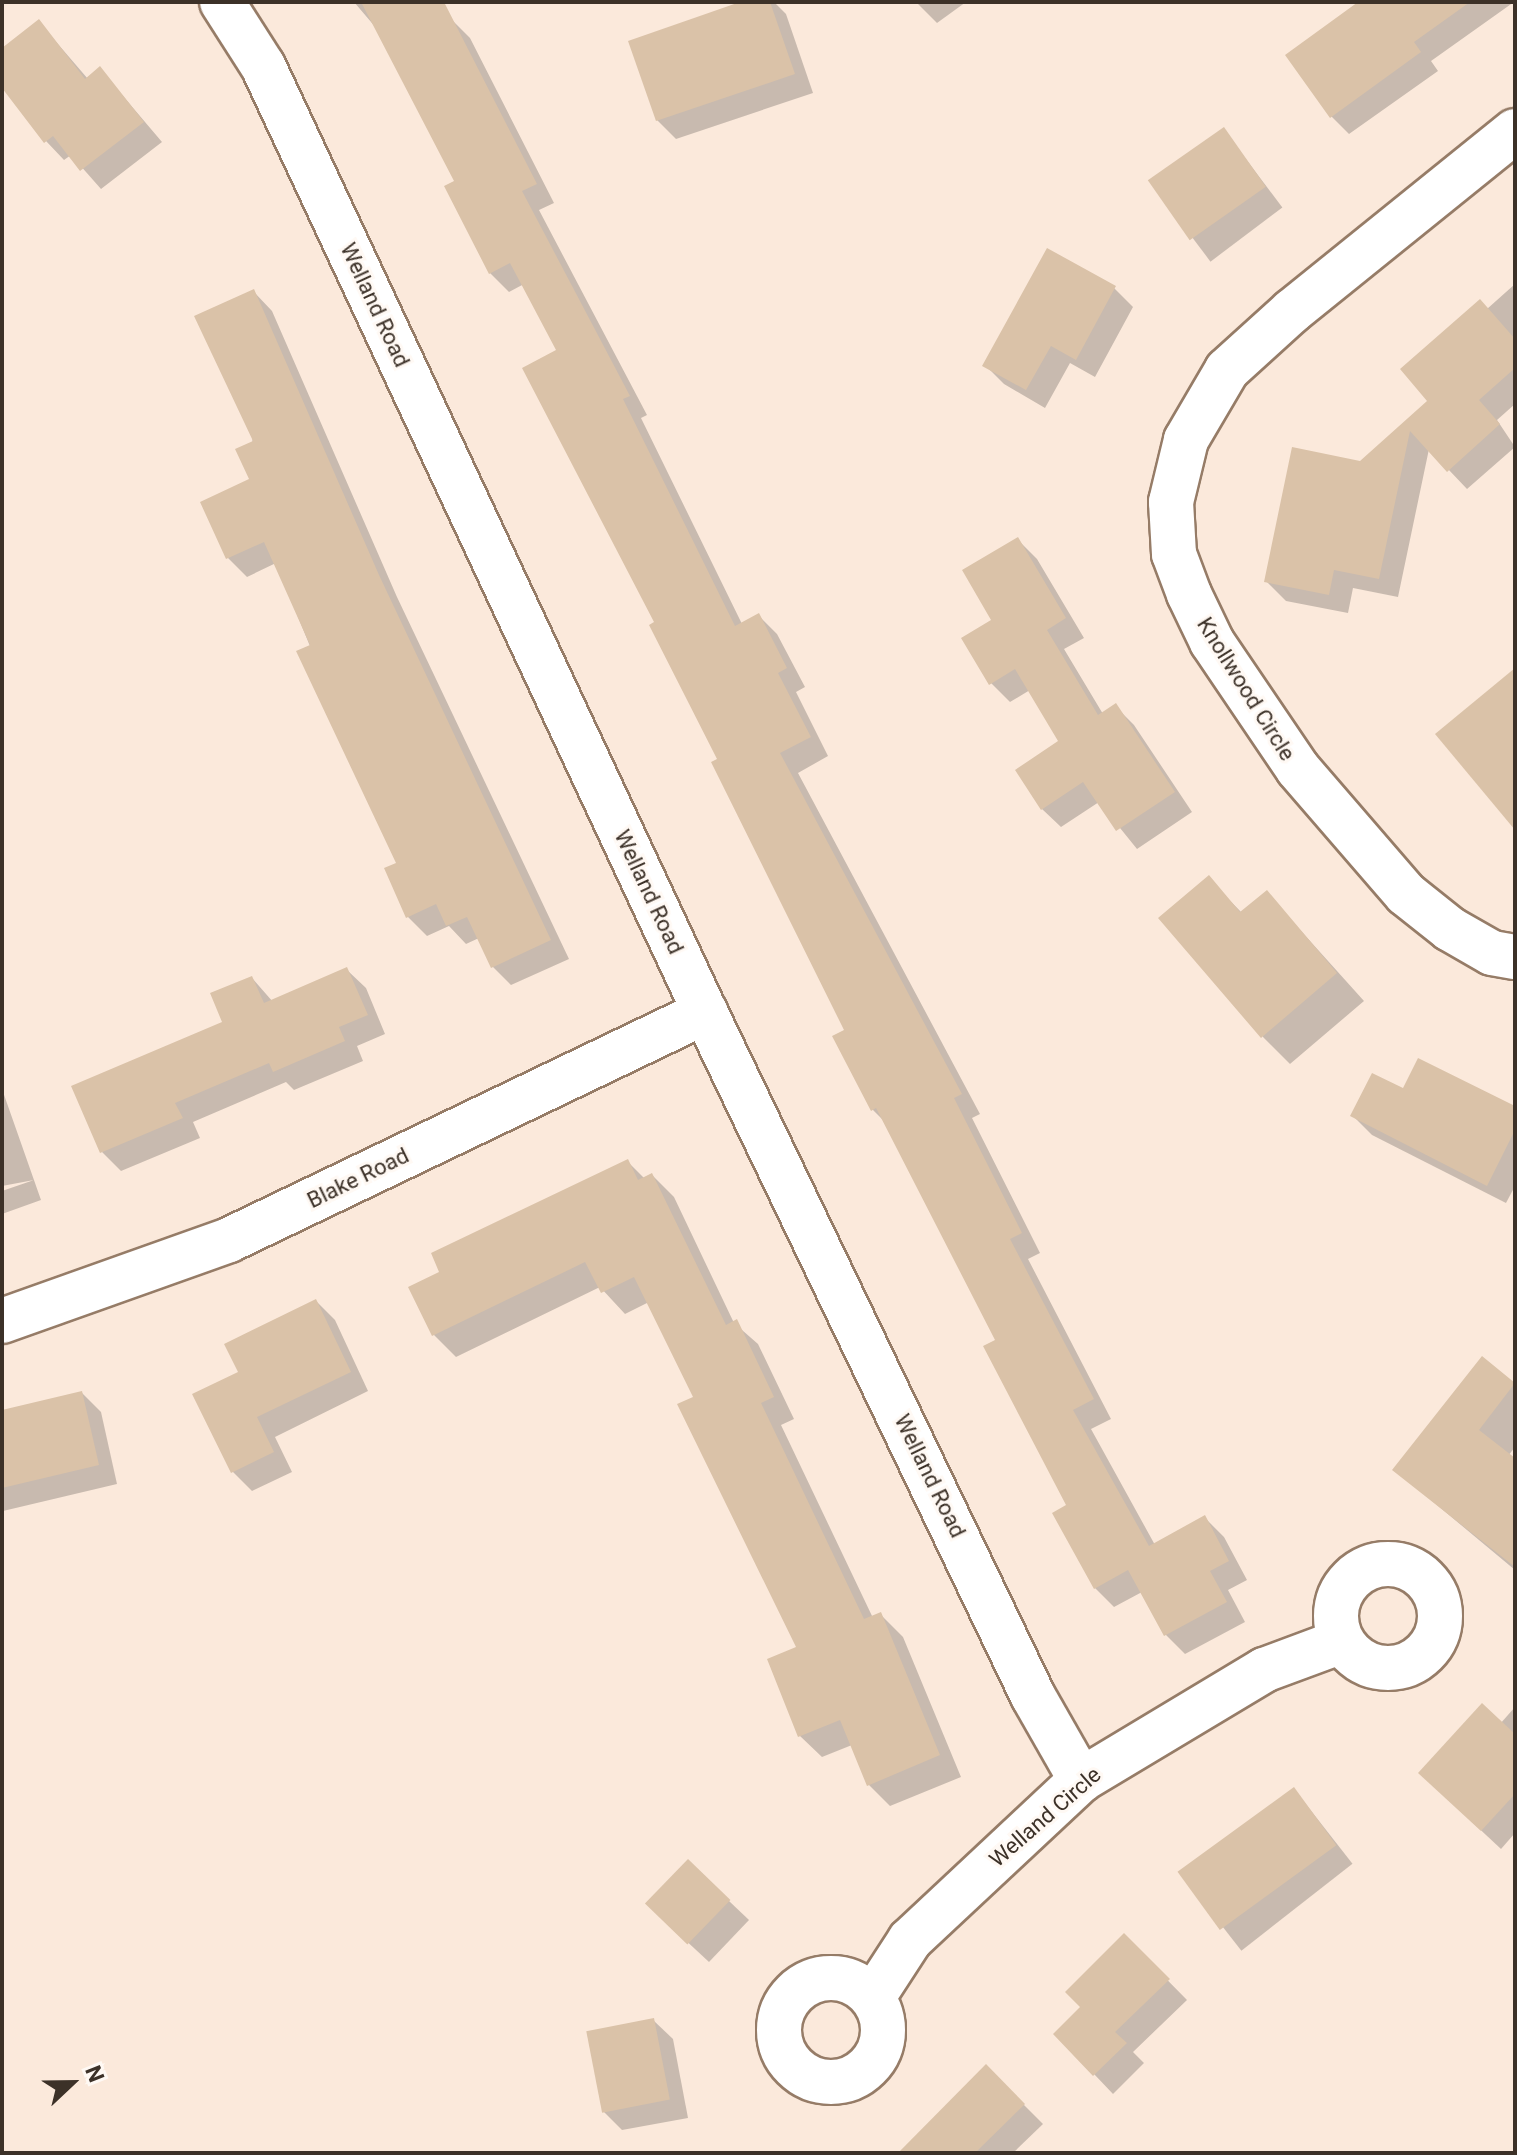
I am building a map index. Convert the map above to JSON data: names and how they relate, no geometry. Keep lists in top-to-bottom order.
{
  "streets": {
    "street": [
      "Welland Road",
      "Knollwood Circle",
      "Blake Road",
      "Welland Circle"
    ]
  },
  "crossings": [
    ["Welland Road", "Blake Road"],
    ["Welland Road", "Welland Circle"]
  ],
  "north": "right"
}
